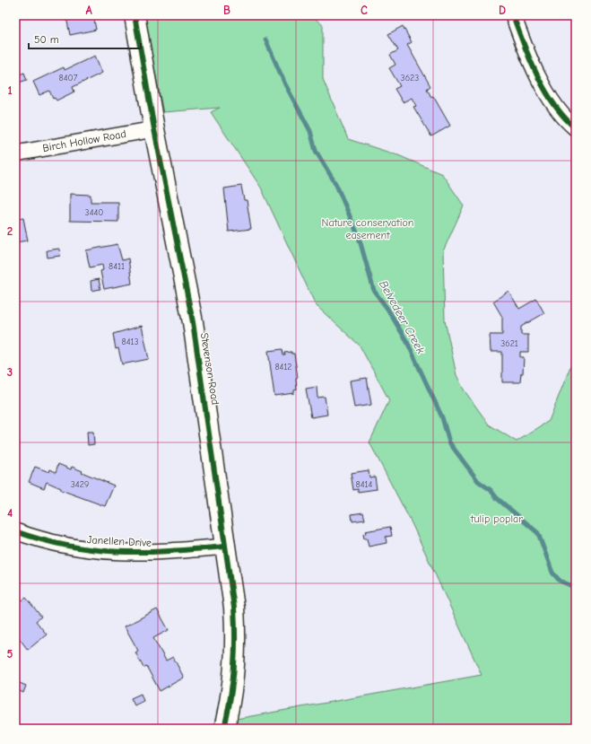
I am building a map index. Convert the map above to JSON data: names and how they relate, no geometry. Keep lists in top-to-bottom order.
{
  "streets": {
    "street": ["Birch Hollow Road", "Stevenson Road", "Janellen Drive"]
  },
  "crossings": [
    ["Birch Hollow Road", "Stevenson Road"],
    ["Stevenson Road", "Janellen Drive"]
  ],
  "water": ["Belvedeer Creek"],
  "parks": ["Nature conservation easement", "tulip poplar"],
  "house_numbers": [
    "8407",
    "3623",
    "3440",
    "8411",
    "8413",
    "3621",
    "8412",
    "3429",
    "8414"
  ],
  "scale_bar": "50 m",
  "grid": {
    "columns": [
      "A",
      "B",
      "C",
      "D"
    ],
    "rows": [
      "1",
      "2",
      "3",
      "4",
      "5"
    ]
  }
}
